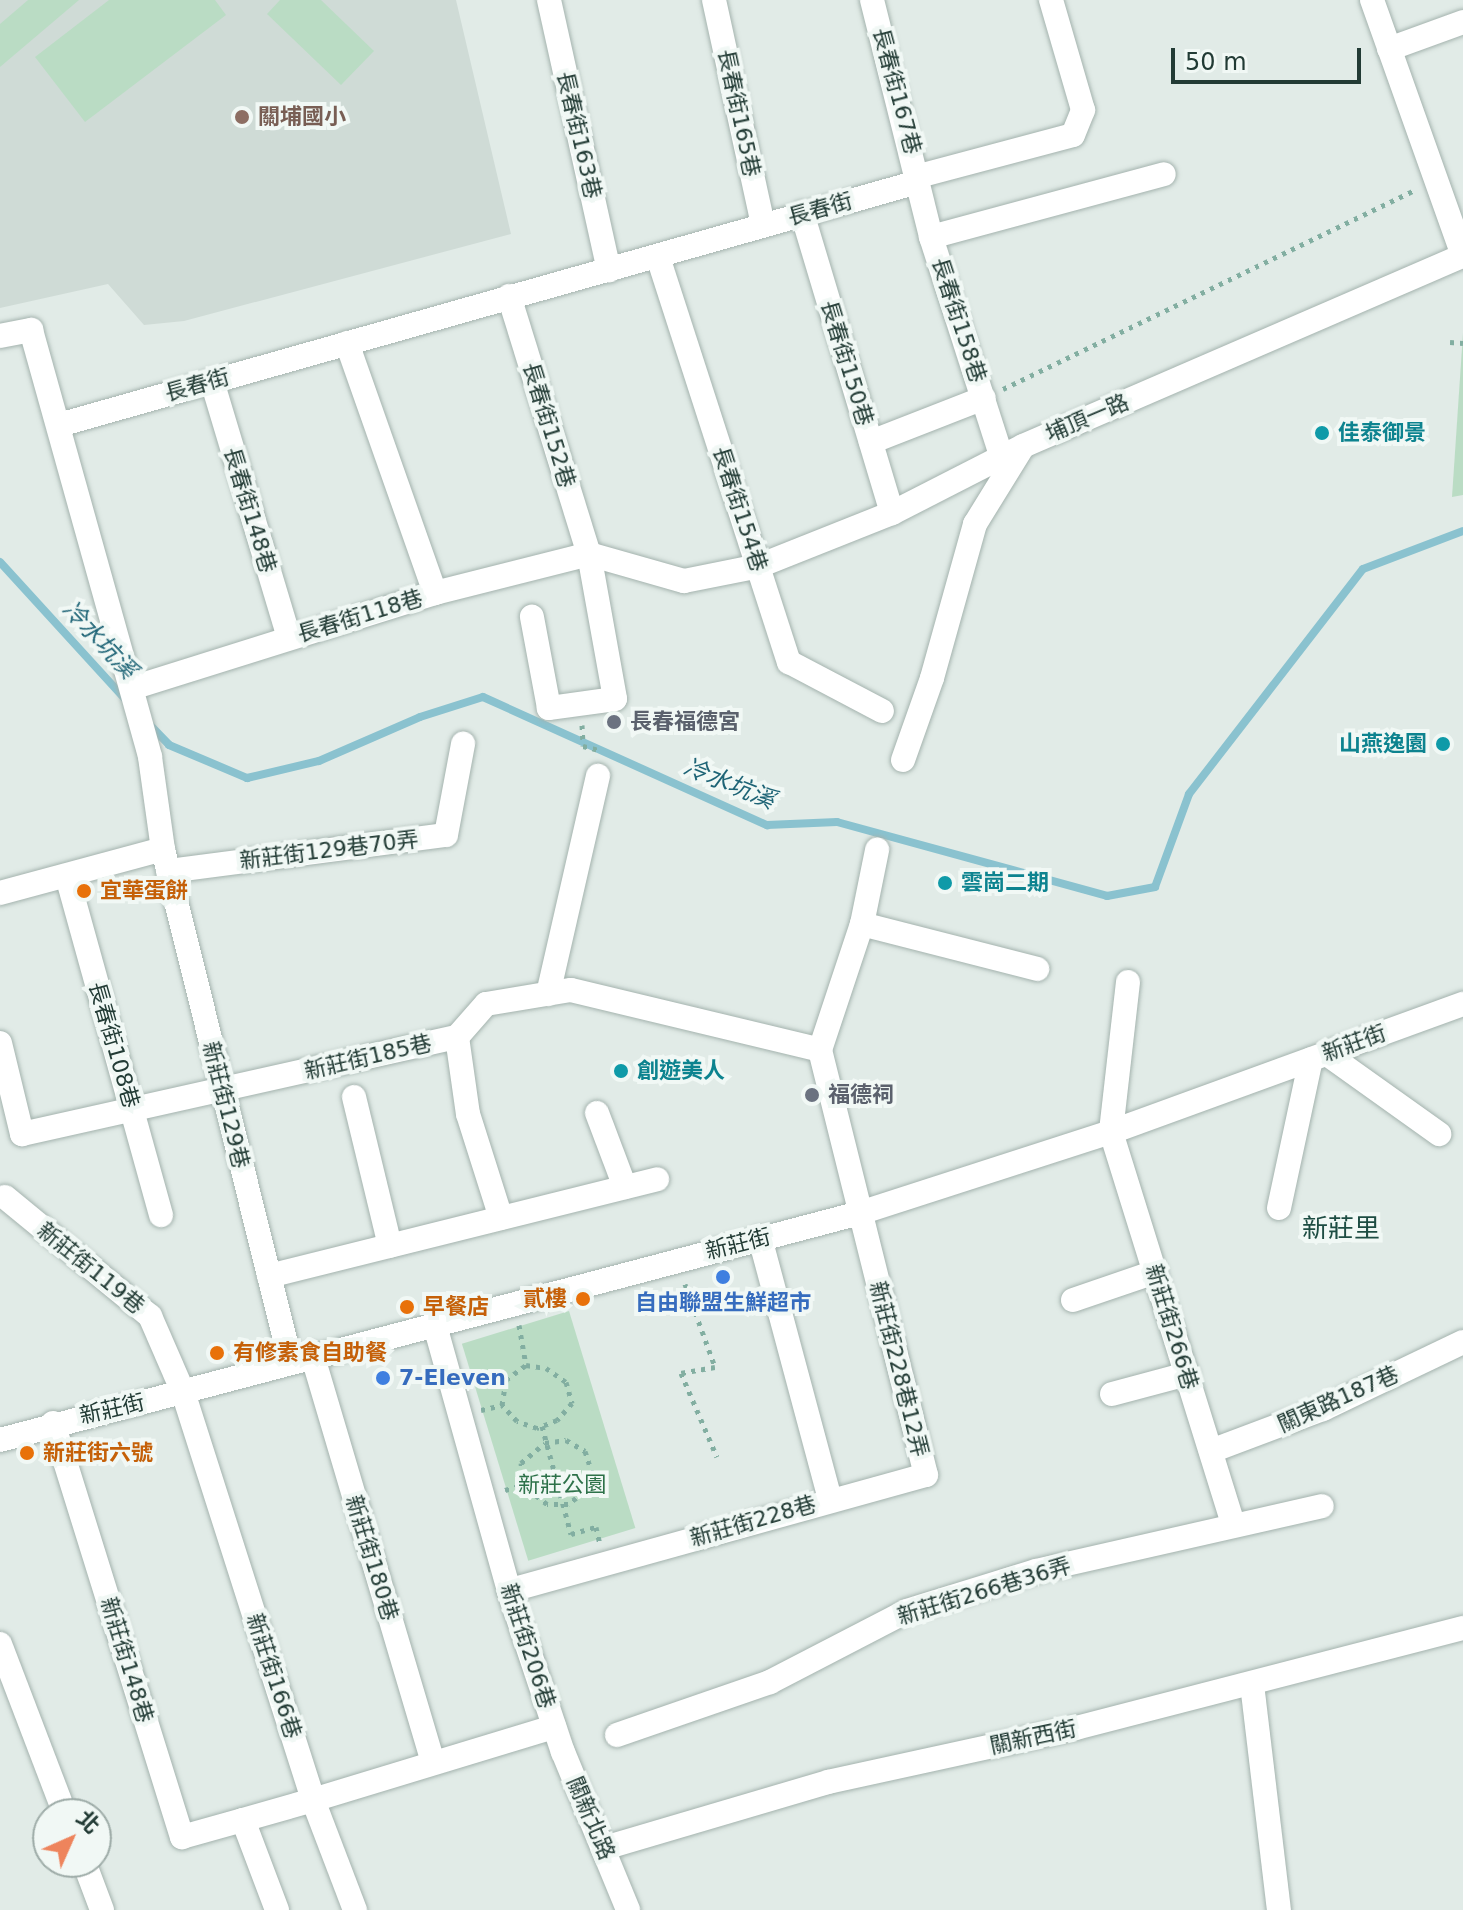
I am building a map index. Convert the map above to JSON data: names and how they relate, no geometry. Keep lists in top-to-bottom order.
{
  "streets": {
    "street": [
      "長春街167巷",
      "長春街165巷",
      "長春街163巷",
      "長春街",
      "長春街158巷",
      "長春街150巷",
      "埔頂一路",
      "長春街152巷",
      "長春街154巷",
      "長春街148巷",
      "長春街118巷",
      "新莊街129巷70弄",
      "新莊街",
      "長春街108巷",
      "新莊街185巷",
      "新莊街129巷",
      "新莊街119巷",
      "新莊街266巷",
      "新莊街228巷12弄",
      "關東路187巷",
      "新莊街228巷",
      "新莊街180巷",
      "新莊街266巷36弄",
      "新莊街206巷",
      "新莊街148巷",
      "新莊街166巷",
      "關新西街",
      "關新北路"
    ]
  },
  "crossings": [
    ["長春街167巷", "長春街"],
    ["長春街167巷", "長春街158巷"],
    ["長春街165巷", "長春街"],
    ["長春街163巷", "長春街"],
    ["長春街", "長春街158巷"],
    ["長春街", "長春街150巷"],
    ["長春街", "長春街152巷"],
    ["長春街", "長春街154巷"],
    ["長春街", "長春街148巷"],
    ["長春街158巷", "埔頂一路"],
    ["長春街152巷", "長春街118巷"],
    ["長春街148巷", "長春街118巷"],
    ["新莊街129巷70弄", "新莊街129巷"],
    ["新莊街", "新莊街129巷"],
    ["新莊街", "新莊街119巷"],
    ["新莊街", "新莊街266巷"],
    ["新莊街", "新莊街228巷12弄"],
    ["新莊街", "新莊街228巷"],
    ["新莊街", "新莊街180巷"],
    ["新莊街", "新莊街206巷"],
    ["新莊街", "新莊街148巷"],
    ["新莊街", "新莊街166巷"],
    ["長春街108巷", "新莊街185巷"],
    ["新莊街185巷", "新莊街129巷"],
    ["新莊街129巷", "新莊街180巷"],
    ["新莊街119巷", "新莊街166巷"],
    ["新莊街266巷", "關東路187巷"],
    ["新莊街266巷", "新莊街266巷36弄"],
    ["新莊街228巷12弄", "新莊街228巷"],
    ["新莊街228巷", "新莊街206巷"],
    ["新莊街180巷", "新莊街206巷"],
    ["新莊街206巷", "新莊街166巷"],
    ["新莊街206巷", "關新北路"],
    ["關新西街", "關新北路"]
  ],
  "districts": ["新莊里"],
  "water": ["冷水坑溪"],
  "parks": ["新莊公園"],
  "places": [
    "關埔國小",
    "佳泰御景",
    "長春福德宮",
    "山燕逸園",
    "雲崗二期",
    "宜華蛋餅",
    "創遊美人",
    "福德祠",
    "自由聯盟生鮮超市",
    "貳樓",
    "早餐店",
    "有修素食自助餐",
    "7-Eleven",
    "新莊街六號"
  ],
  "scale_bar": "50 m",
  "north": "top right"
}
